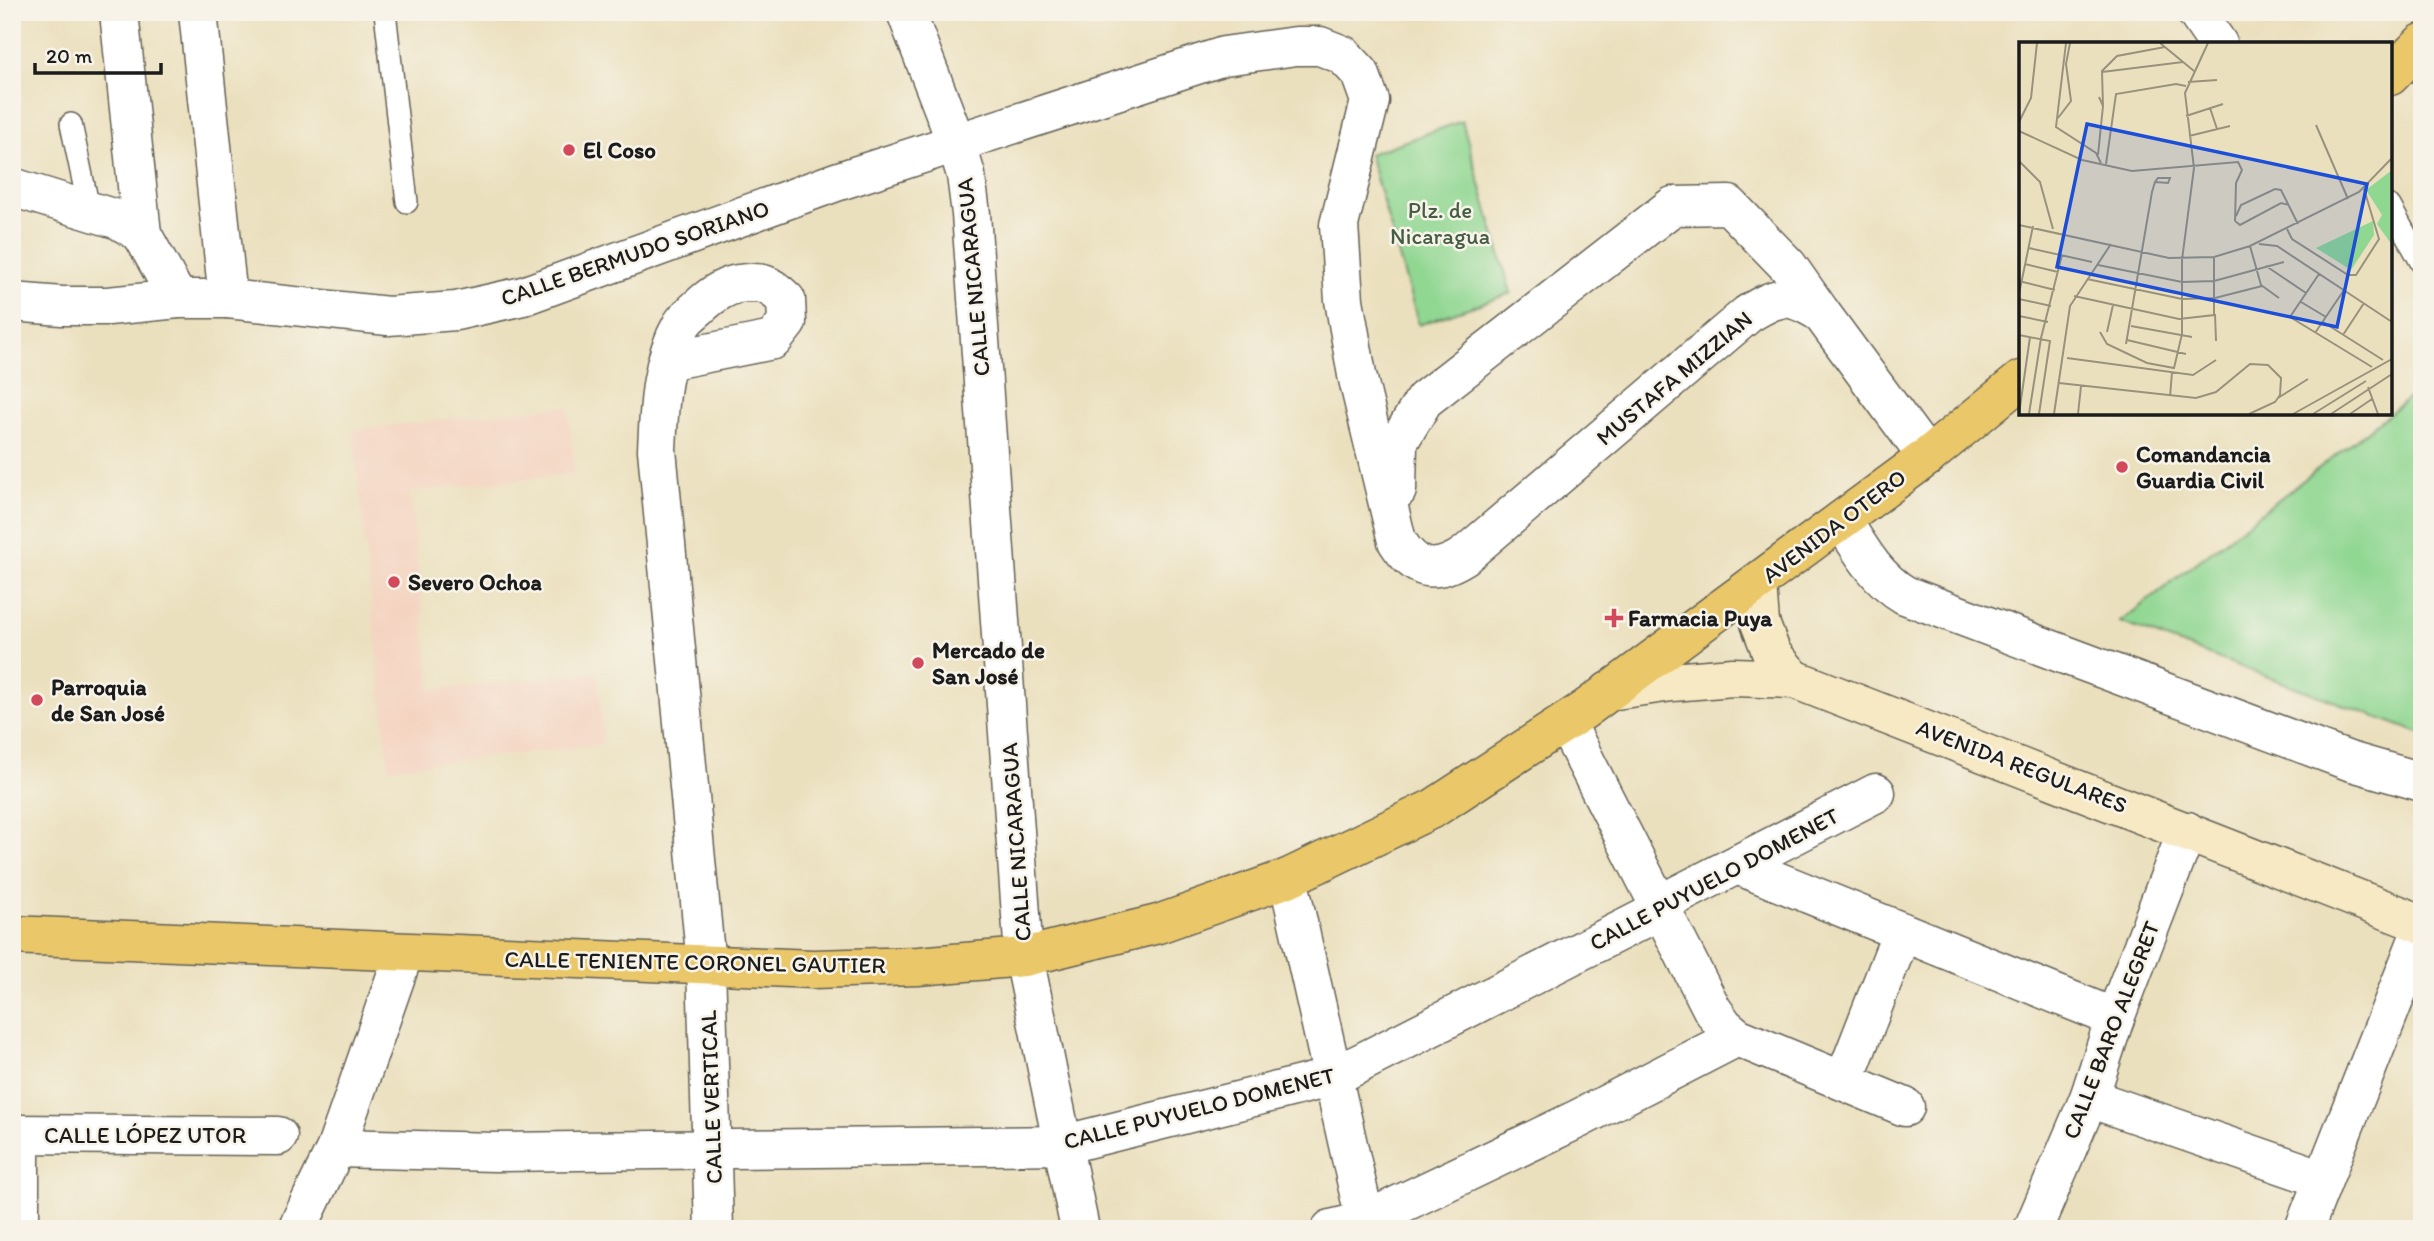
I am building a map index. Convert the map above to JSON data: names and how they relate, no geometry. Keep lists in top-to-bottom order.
{
  "streets": {
    "main road": ["AVENIDA OTERO", "AVENIDA REGULARES", "CALLE TENIENTE CORONEL GAUTIER"],
    "street": [
      "CALLE BERMUDO SORIANO",
      "CALLE NICARAGUA",
      "MUSTAFA MIZZIAN",
      "CALLE PUYUELO DOMENET",
      "CALLE BARO ALEGRET",
      "CALLE VERTICAL",
      "CALLE LÓPEZ UTOR"
    ]
  },
  "crossings": [
    ["CALLE BERMUDO SORIANO", "CALLE NICARAGUA"],
    ["CALLE NICARAGUA", "CALLE PUYUELO DOMENET"],
    ["CALLE NICARAGUA", "CALLE TENIENTE CORONEL GAUTIER"],
    ["MUSTAFA MIZZIAN", "AVENIDA OTERO"],
    ["AVENIDA OTERO", "AVENIDA REGULARES"],
    ["AVENIDA OTERO", "CALLE TENIENTE CORONEL GAUTIER"],
    ["AVENIDA REGULARES", "CALLE TENIENTE CORONEL GAUTIER"],
    ["AVENIDA REGULARES", "CALLE BARO ALEGRET"],
    ["CALLE PUYUELO DOMENET", "CALLE VERTICAL"],
    ["CALLE TENIENTE CORONEL GAUTIER", "CALLE VERTICAL"]
  ],
  "parks": ["Plz. de Nicaragua"],
  "places": {
    "other": [
      "El Coso",
      "Comandancia Guardia Civil",
      "Severo Ochoa",
      "Mercado de San José",
      "Parroquia de San José"
    ],
    "health": ["Farmacia Puya"]
  },
  "scale_bar": "20 m"
}
